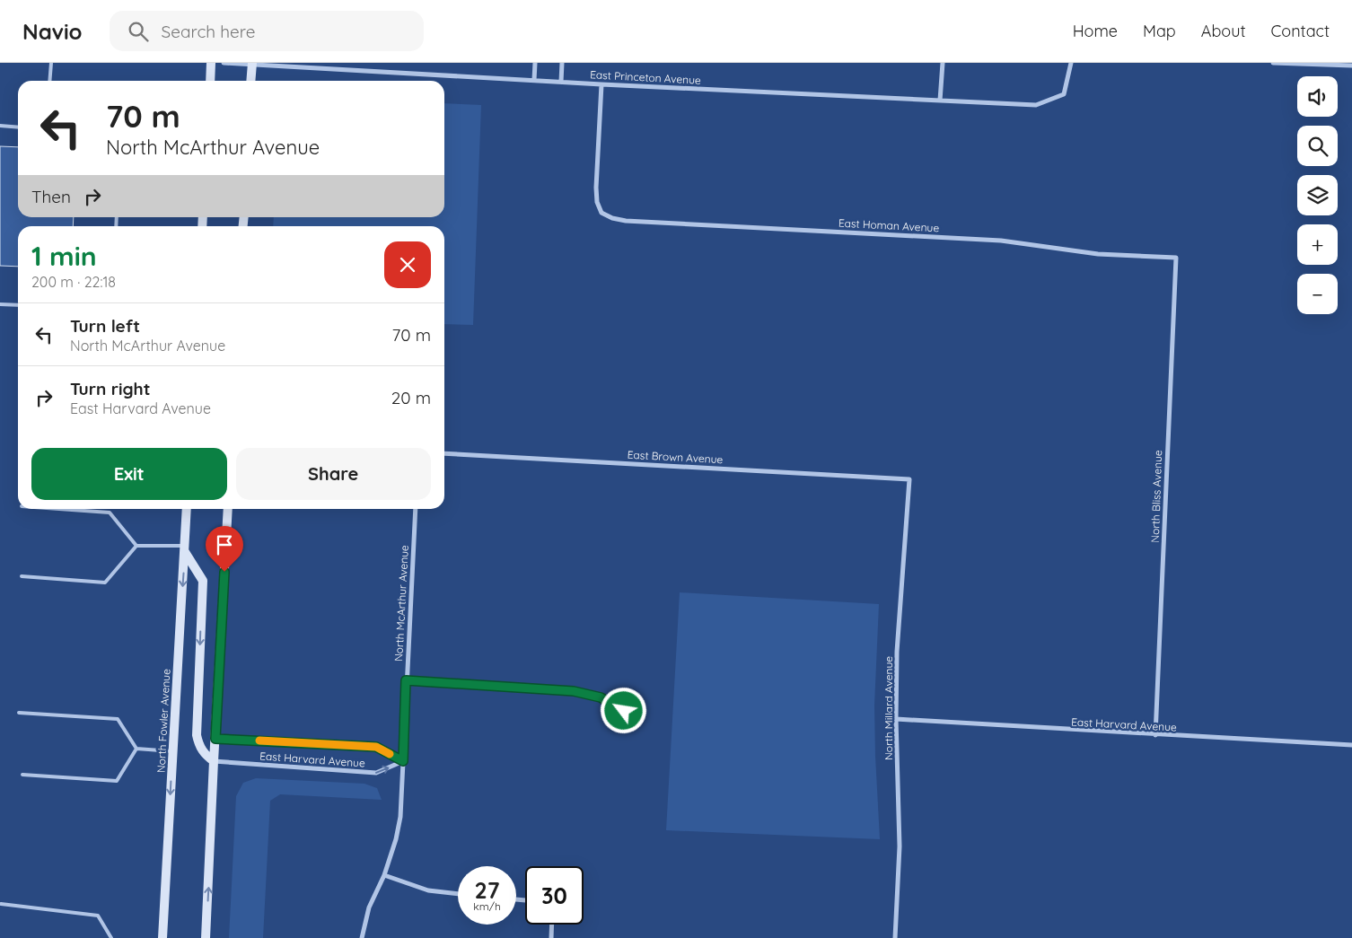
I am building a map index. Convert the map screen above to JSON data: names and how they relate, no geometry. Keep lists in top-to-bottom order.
{
  "streets": {
    "main road": ["North Fowler Avenue"],
    "street": [
      "East Princeton Avenue",
      "East Homan Avenue",
      "East Brown Avenue",
      "North Bliss Avenue",
      "North McArthur Avenue",
      "North Millard Avenue",
      "East Harvard Avenue"
    ]
  },
  "crossings": [
    ["East Princeton Avenue", "East Homan Avenue"],
    ["East Homan Avenue", "North Bliss Avenue"],
    ["East Brown Avenue", "North Millard Avenue"],
    ["North Bliss Avenue", "East Harvard Avenue"],
    ["North McArthur Avenue", "East Harvard Avenue"],
    ["North Millard Avenue", "East Harvard Avenue"]
  ],
  "page": {
    "header": "Navio",
    "search": "Search here",
    "nav": [
      "Home",
      "Map",
      "About",
      "Contact"
    ],
    "map_buttons": ["+", "−"],
    "turn": ["70 m", "North McArthur Avenue"],
    "then": "Then",
    "heading": ["1 min", "200 m · 22:18"],
    "list": [
      {
        "name": "Turn left",
        "note": "North McArthur Avenue",
        "value": "70 m"
      },
      {
        "name": "Turn right",
        "note": "East Harvard Avenue",
        "value": "20 m"
      }
    ],
    "buttons": ["Exit", "Share"],
    "speed": "27 km/h",
    "limit": "30"
  }
}
